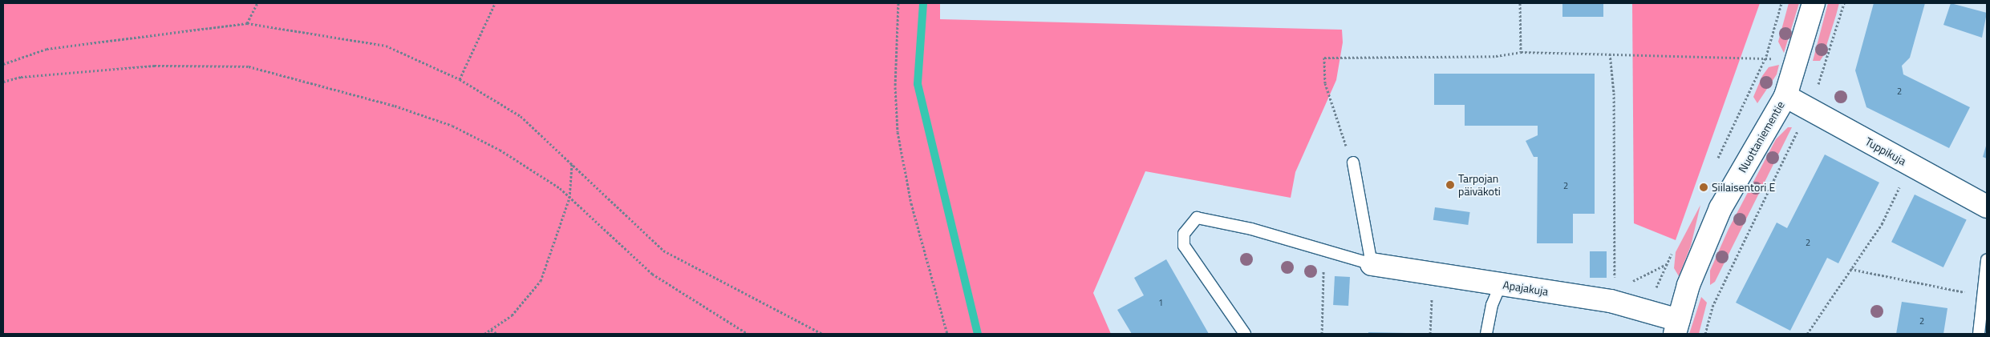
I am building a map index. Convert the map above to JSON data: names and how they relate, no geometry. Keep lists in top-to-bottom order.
{
  "streets": {
    "street": ["Nuottaniementie", "Tuppikuja", "Apajakuja"]
  },
  "crossings": [
    ["Nuottaniementie", "Tuppikuja"],
    ["Nuottaniementie", "Apajakuja"]
  ],
  "places": ["Tarpojan päiväkoti", "Siilaisentori E"],
  "house_numbers": [
    "2",
    "2",
    "2",
    "1",
    "2"
  ]
}
